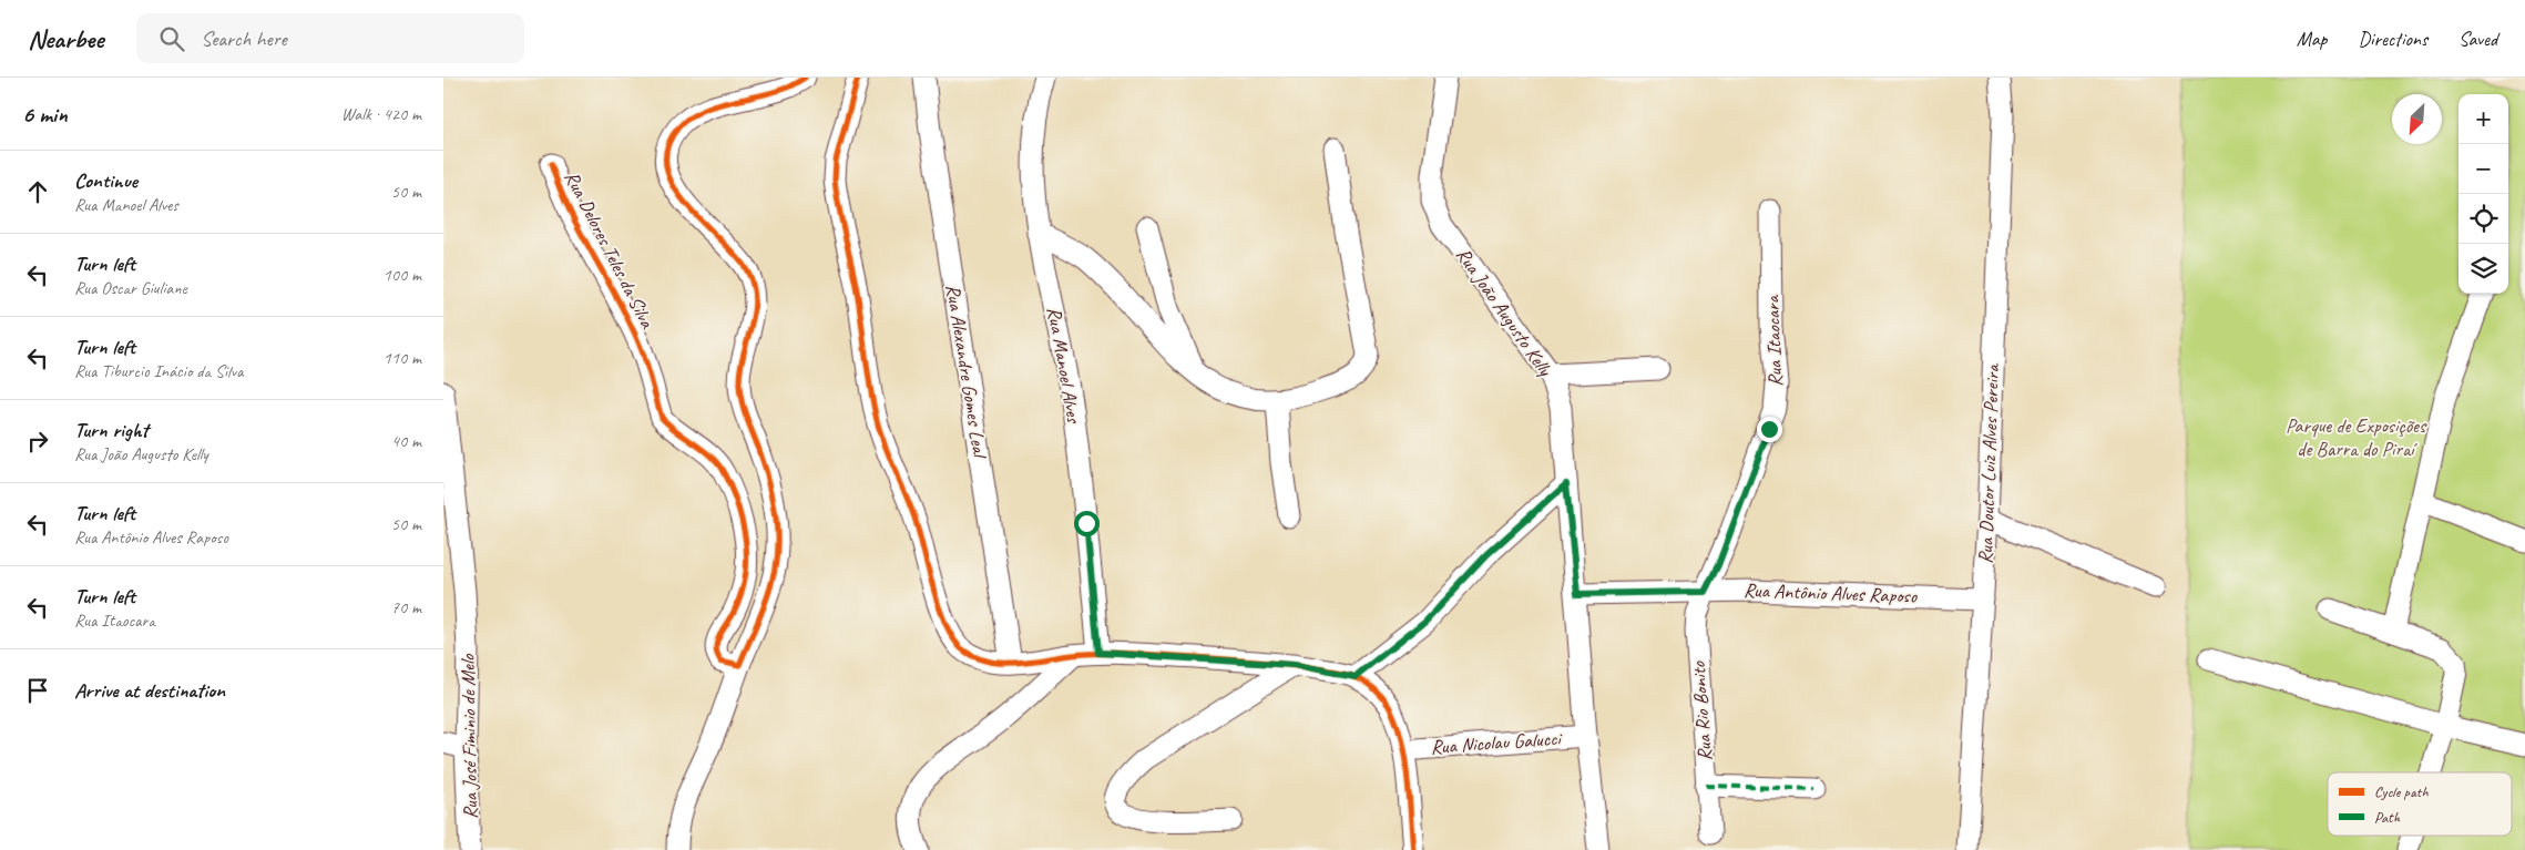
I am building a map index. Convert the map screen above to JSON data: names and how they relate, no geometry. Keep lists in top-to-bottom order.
{
  "streets": {
    "street": [
      "Rua Delores Teles da Silva",
      "Rua João Augusto Kelly",
      "Rua Itaocara",
      "Rua Manoel Alves",
      "Rua Alexandre Gomes Leal",
      "Rua Doutor Luiz Alves Pereira",
      "Rua Antônio Alves Raposo",
      "Rua Rio Bonito",
      "Rua José Fiminio de Melo",
      "Rua Nicolau Galucci"
    ]
  },
  "crossings": [
    ["Rua João Augusto Kelly", "Rua Antônio Alves Raposo"],
    ["Rua João Augusto Kelly", "Rua Nicolau Galucci"],
    ["Rua Itaocara", "Rua Antônio Alves Raposo"],
    ["Rua Itaocara", "Rua Rio Bonito"],
    ["Rua Doutor Luiz Alves Pereira", "Rua Antônio Alves Raposo"],
    ["Rua Antônio Alves Raposo", "Rua Rio Bonito"]
  ],
  "parks": ["Parque de Exposições de Barra do Piraí"],
  "legend": ["Cycle path", "Path"],
  "north": "bottom left",
  "page": {
    "header": "Nearbee",
    "search": "Search here",
    "nav": ["Map", "Directions", "Saved"],
    "heading": ["6 min", "Walk · 420 m"],
    "map_buttons": ["+", "−"],
    "list": [
      ["Continue", "Rua Manoel Alves", "50 m"],
      ["Turn left", "Rua Oscar Giuliane", "100 m"],
      ["Turn left", "Rua Tiburcio Inácio da Silva", "110 m"],
      ["Turn right", "Rua João Augusto Kelly", "40 m"],
      ["Turn left", "Rua Antônio Alves Raposo", "50 m"],
      ["Turn left", "Rua Itaocara", "70 m"],
      "Arrive at destination"
    ]
  }
}
